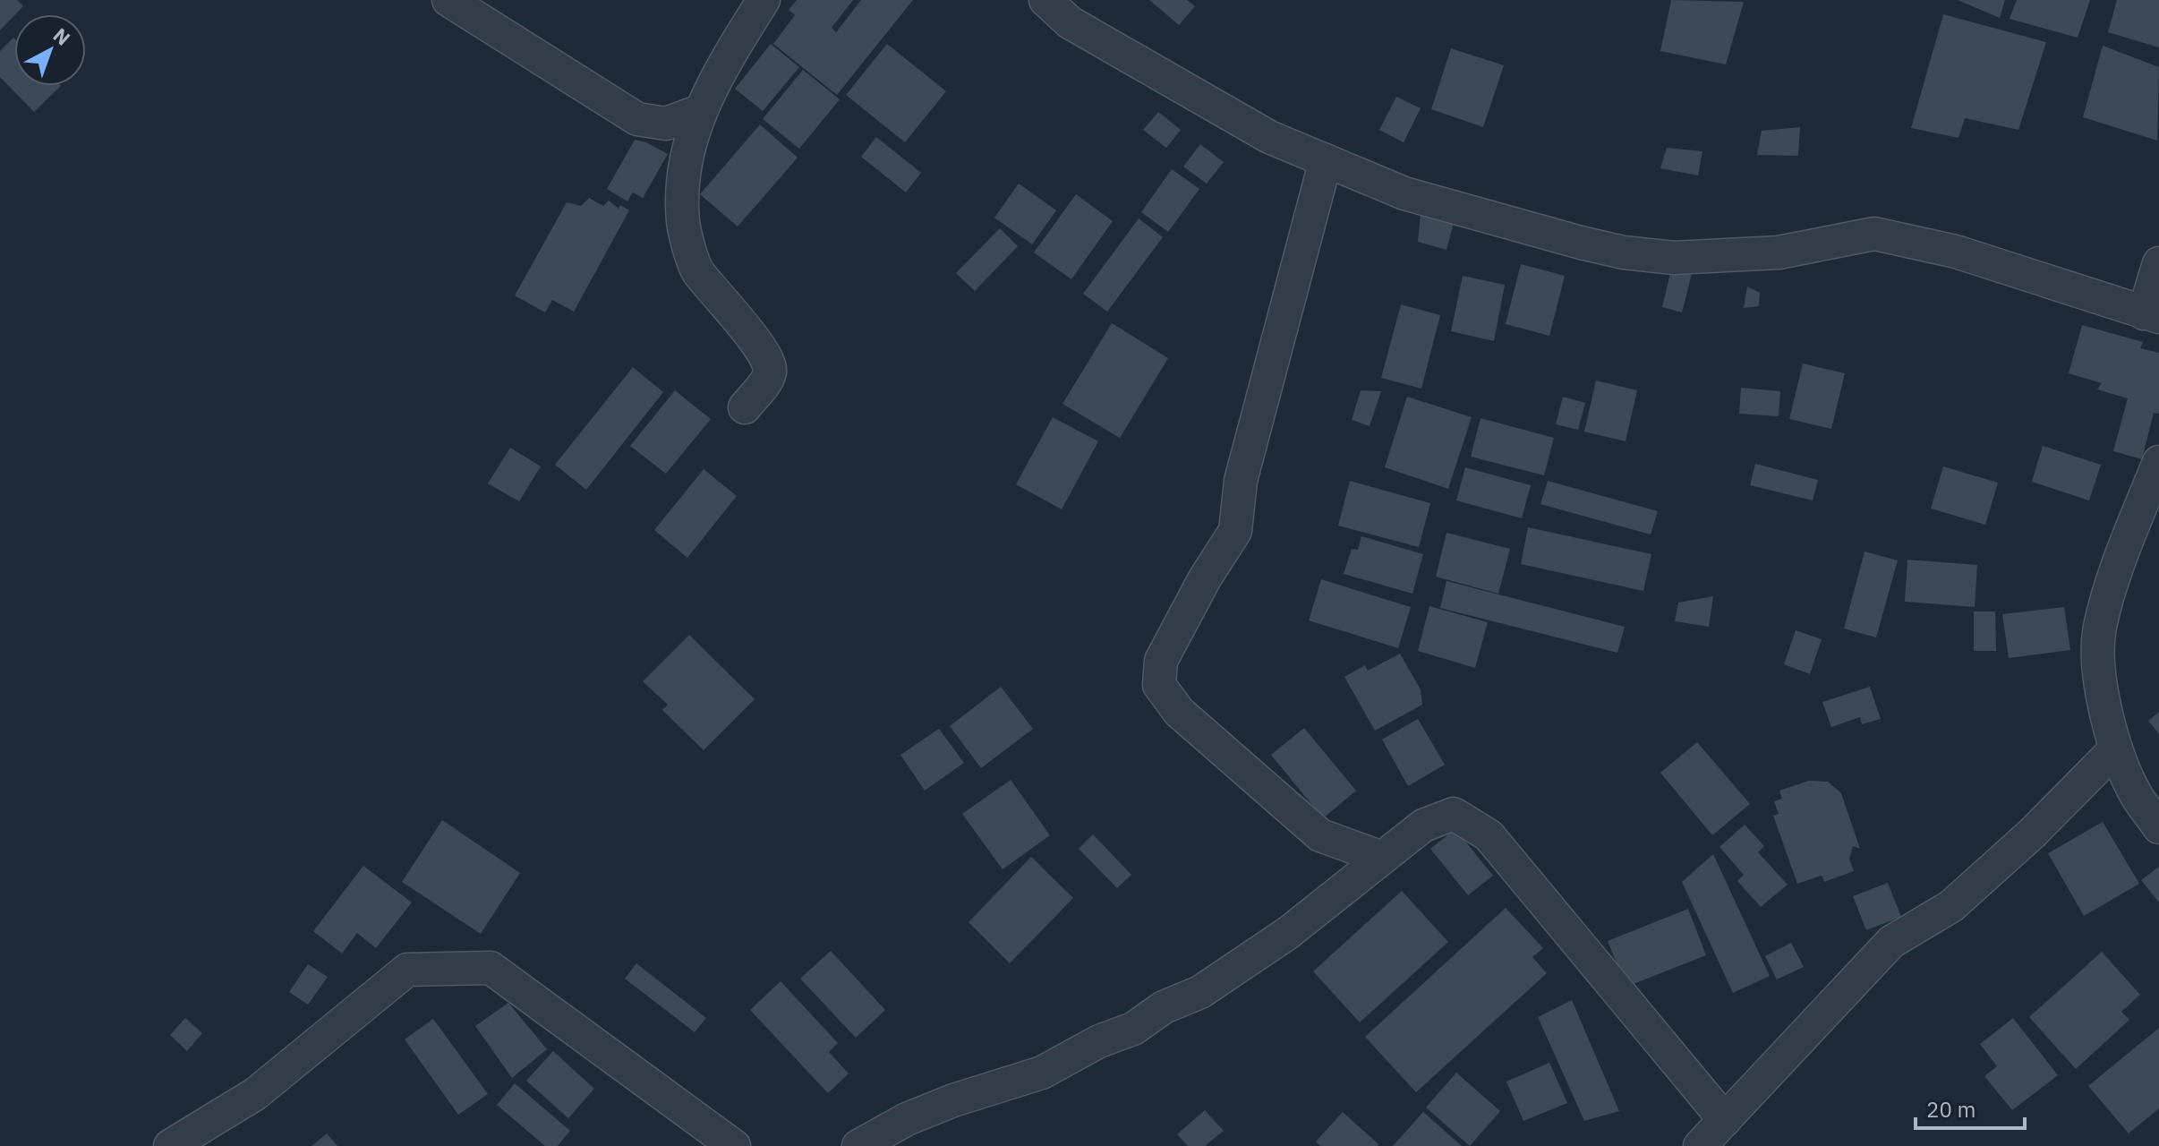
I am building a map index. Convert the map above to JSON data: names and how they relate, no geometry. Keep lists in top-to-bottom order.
{
  "scale_bar": "20 m",
  "north": "top right"
}
